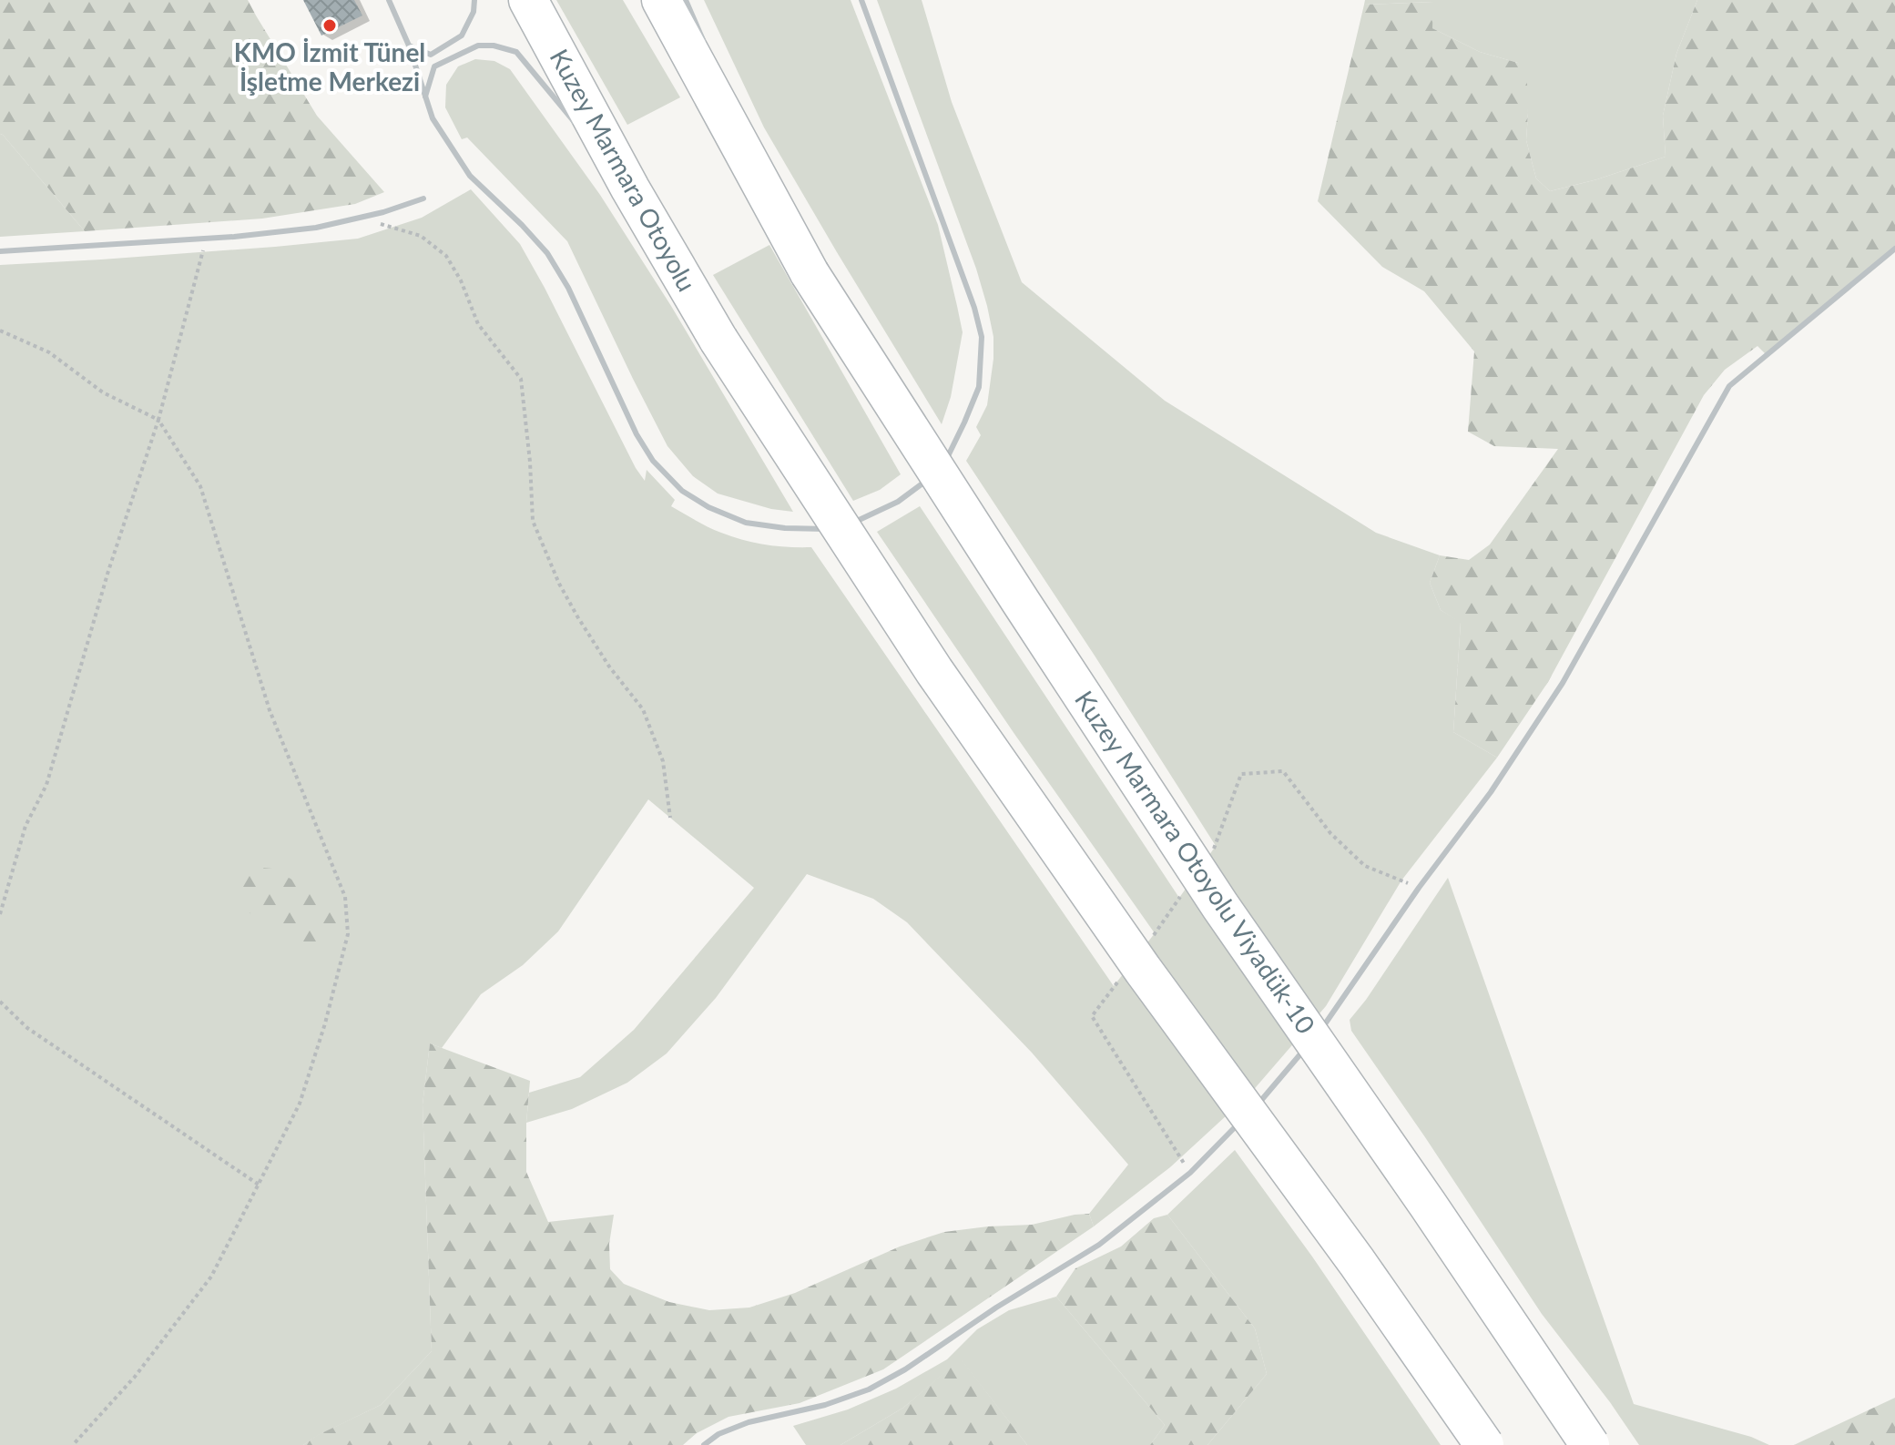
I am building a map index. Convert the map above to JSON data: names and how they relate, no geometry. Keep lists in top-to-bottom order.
{
  "streets": {
    "highway": ["Kuzey Marmara Otoyolu", "Kuzey Marmara Otoyolu Viyadük-10"]
  },
  "places": ["KMO İzmit Tünel İşletme Merkezi"]
}
